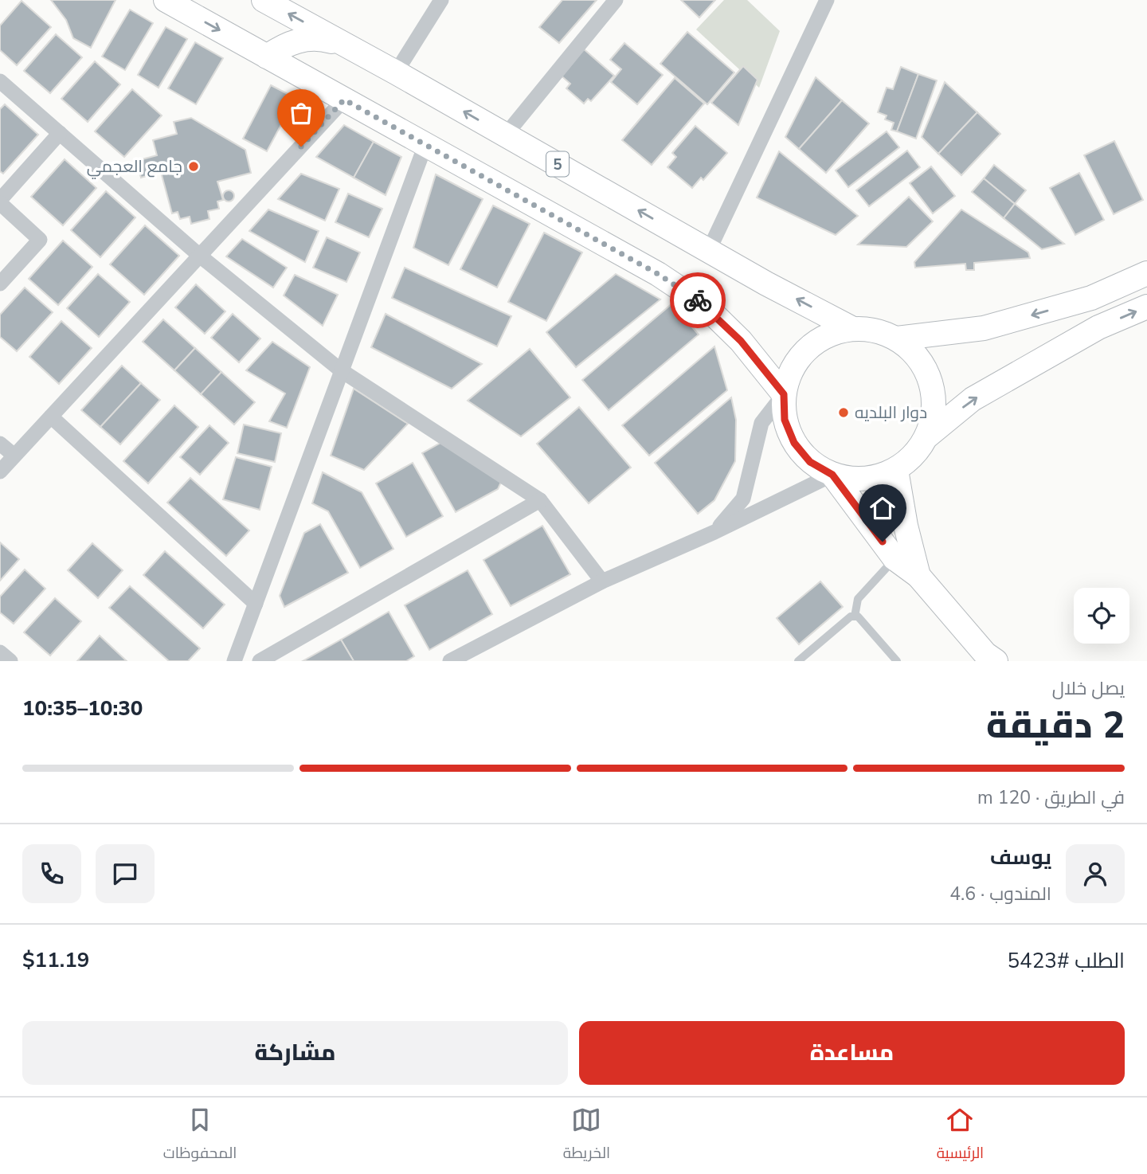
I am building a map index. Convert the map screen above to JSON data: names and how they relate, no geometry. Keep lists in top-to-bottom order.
{
  "streets": {
    "main road": ["5"]
  },
  "places": ["جامع العجمي", "دوار البلديه"],
  "page": {
    "heading": ["2 دقيقة", "يصل خلال", "10:30–10:35"],
    "panel": [
      "يوسف",
      "المندوب · 4.6",
      "الطلب #5423",
      "$11.19"
    ],
    "bar": "في الطريق · 120 m",
    "buttons": ["مساعدة", "مشاركة"],
    "tabs": ["الرئيسية", "الخريطة", "المحفوظات"]
  }
}
